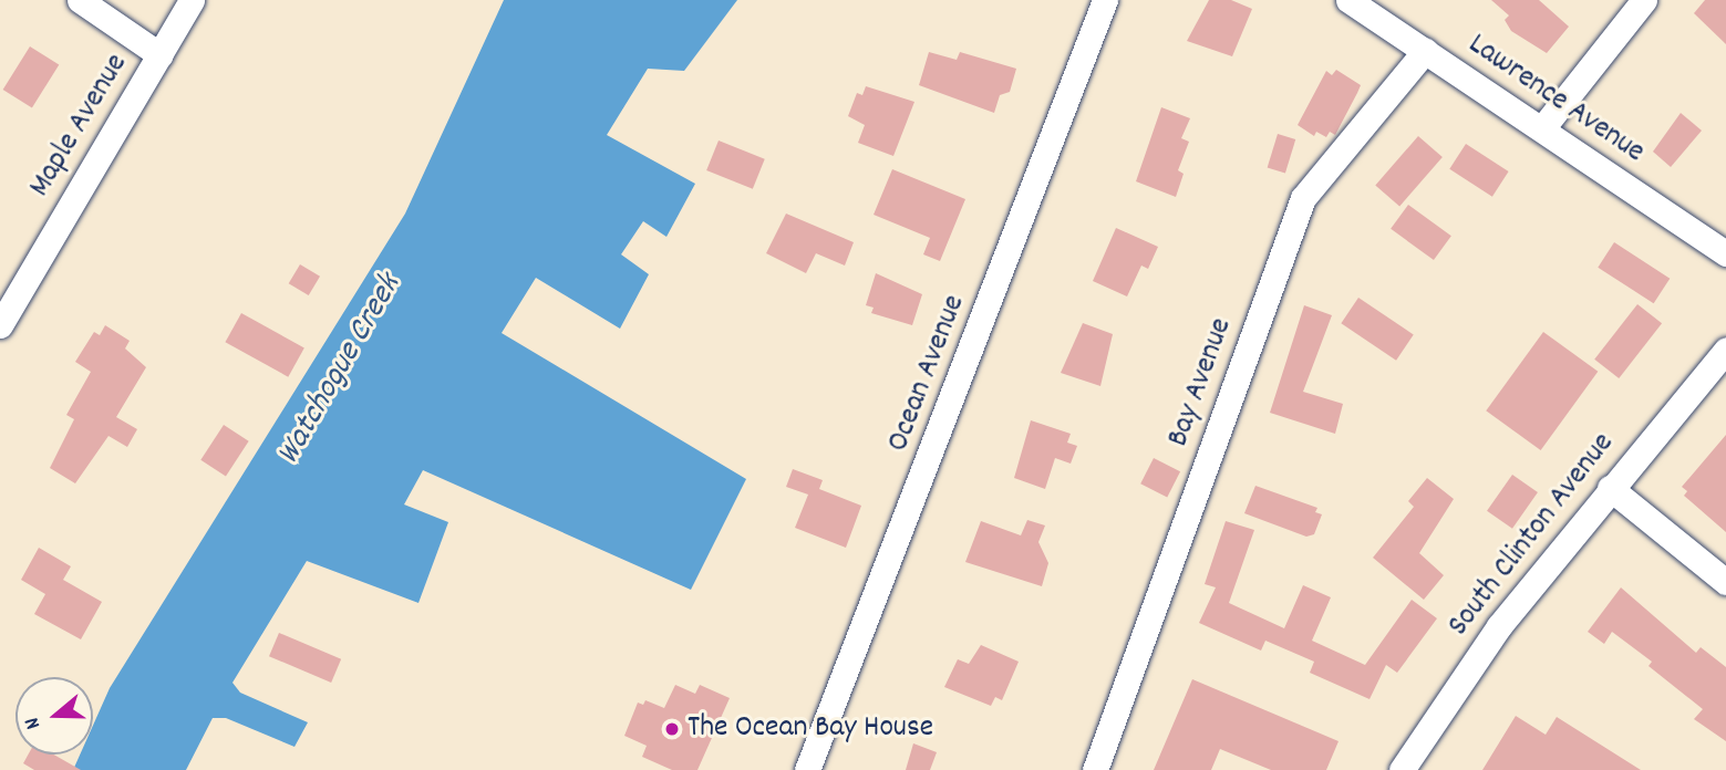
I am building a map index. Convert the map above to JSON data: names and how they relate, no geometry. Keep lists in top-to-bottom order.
{
  "streets": {
    "street": [
      "Lawrence Avenue",
      "Maple Avenue",
      "Ocean Avenue",
      "Bay Avenue",
      "South Clinton Avenue"
    ]
  },
  "crossings": [
    ["Lawrence Avenue", "Bay Avenue"]
  ],
  "water": ["Watchogue Creek"],
  "places": ["The Ocean Bay House"],
  "north": "left"
}
